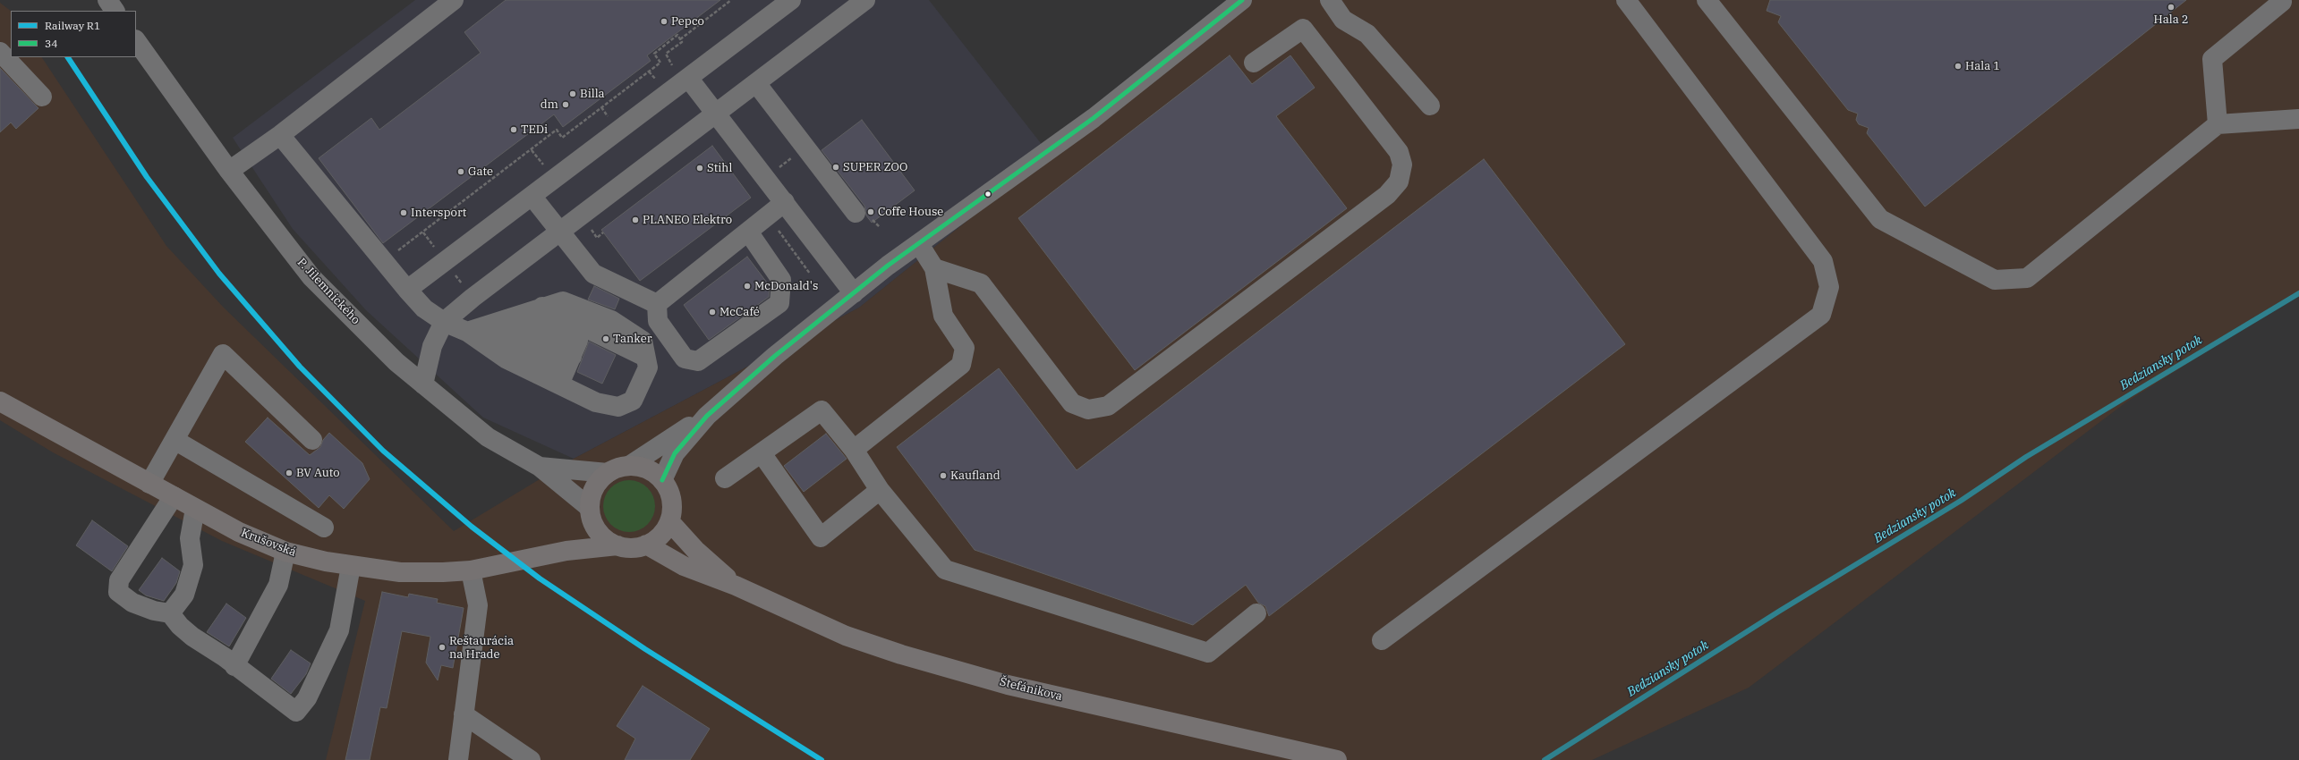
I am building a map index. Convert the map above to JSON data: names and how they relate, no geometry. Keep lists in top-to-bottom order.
{
  "streets": {
    "main road": ["Krušovská", "Štefánikova"],
    "street": ["P. Jilemnického"]
  },
  "crossings": [
    ["P. Jilemnického", "Krušovská"]
  ],
  "water": ["Bedziansky potok"],
  "places": [
    "Hala 2",
    "Pepco",
    "Hala 1",
    "Billa",
    "dm",
    "TEDi",
    "SUPER ZOO",
    "Stihl",
    "Gate",
    "Coffe House",
    "Intersport",
    "PLANEO Elektro",
    "McDonald's",
    "McCafé",
    "Tanker",
    "BV Auto",
    "Kaufland",
    "Reštaurácia na Hrade"
  ],
  "lines": ["transit line 34", "rail line R1"],
  "legend": ["Railway R1", "34"]
}
